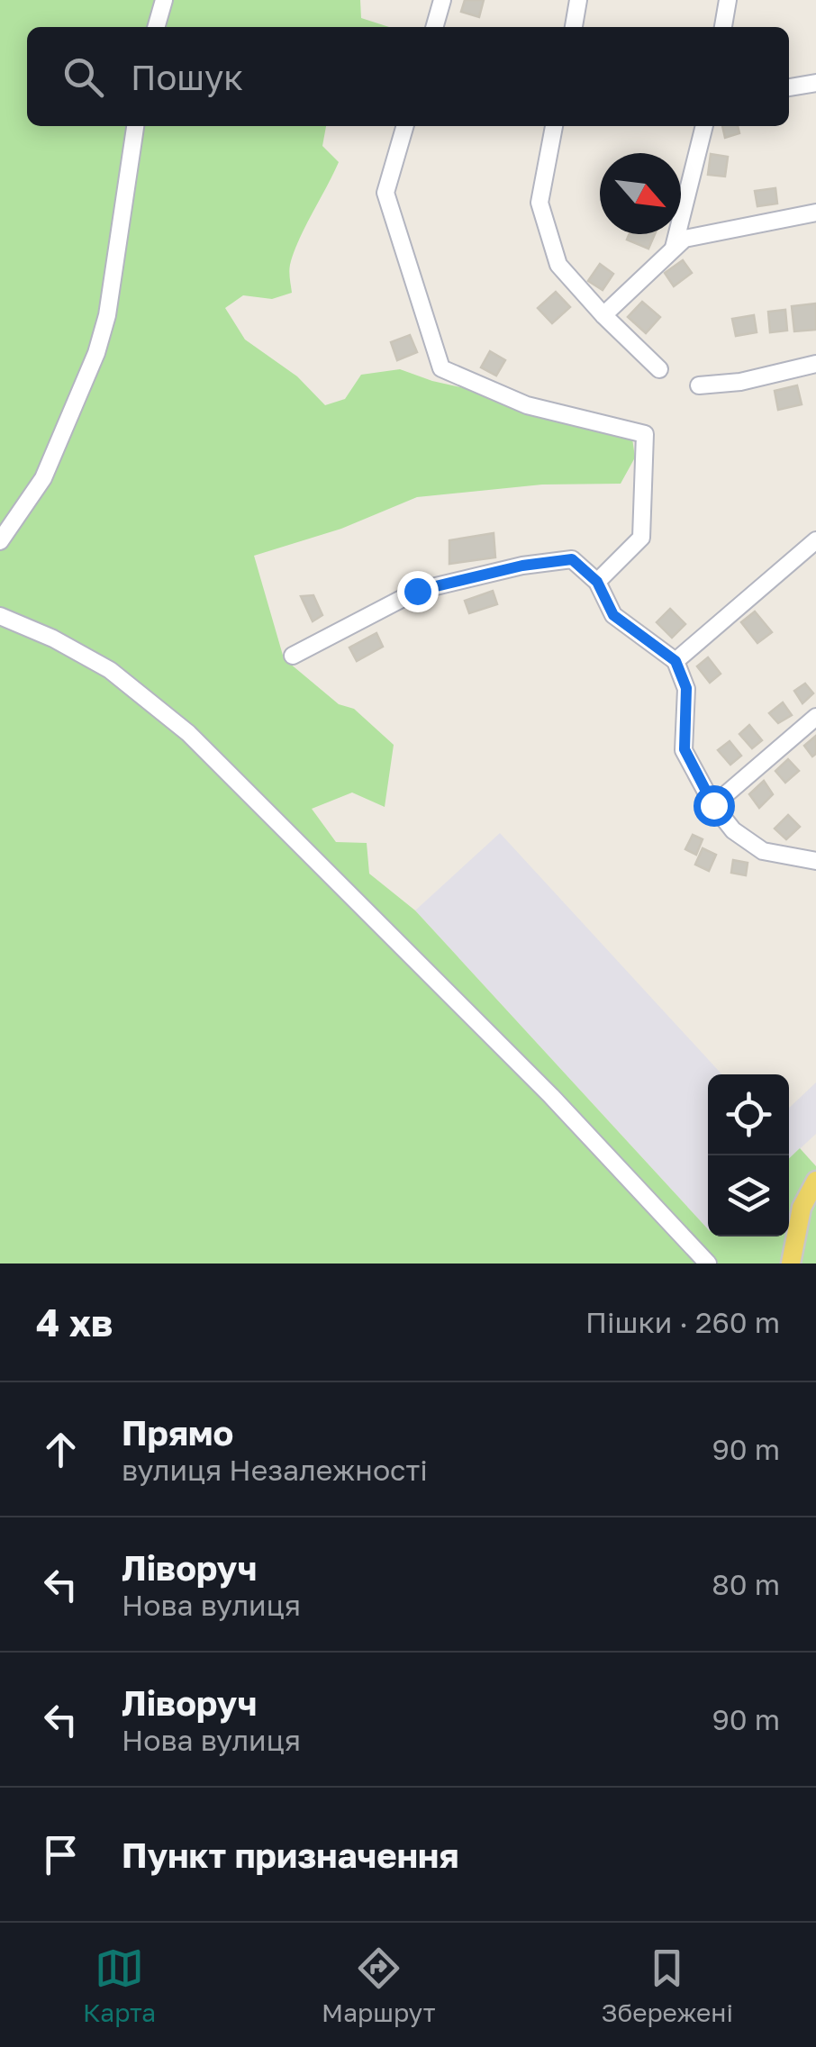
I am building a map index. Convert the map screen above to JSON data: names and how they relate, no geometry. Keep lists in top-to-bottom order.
{
  "north": "bottom right",
  "page": {
    "search": "Пошук",
    "heading": ["4 хв", "Пішки · 260 m"],
    "list": [
      ["Прямо", "вулиця Незалежності", "90 m"],
      ["Ліворуч", "Нова вулиця", "80 m"],
      ["Ліворуч", "Нова вулиця", "90 m"],
      "Пункт призначення"
    ],
    "nav": ["Карта", "Маршрут", "Збережені"]
  }
}
